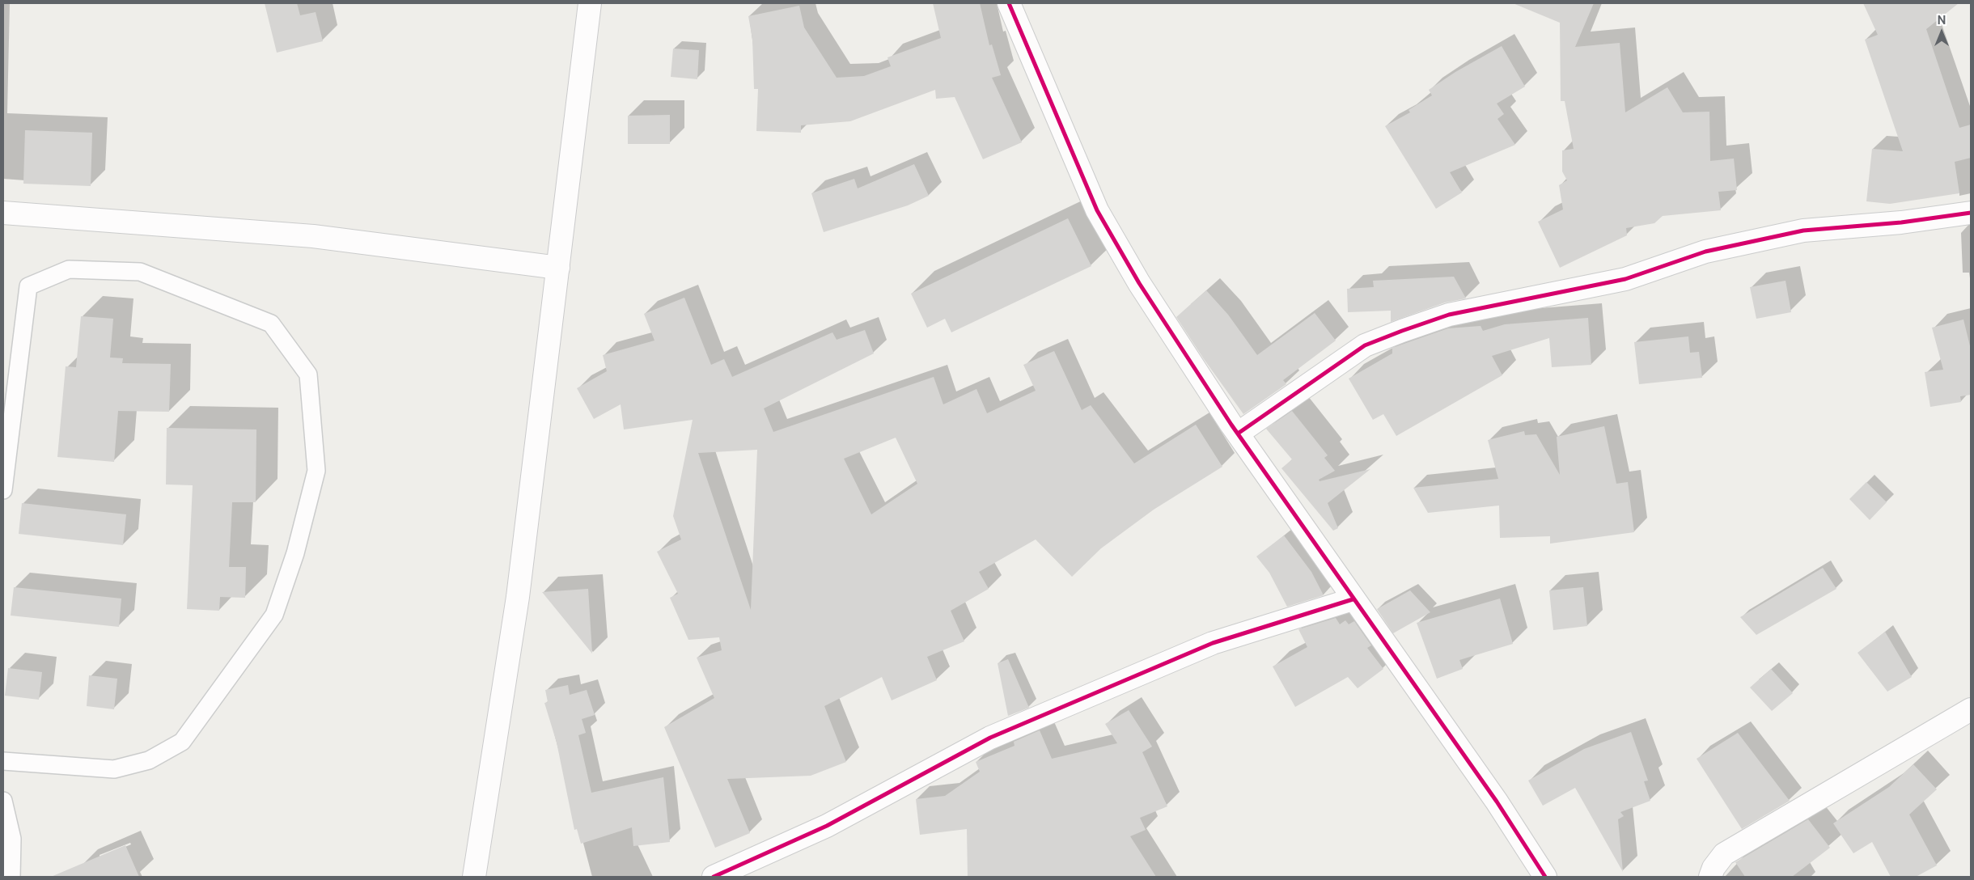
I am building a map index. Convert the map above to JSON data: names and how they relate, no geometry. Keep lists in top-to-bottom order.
{
  "north": "top"
}
